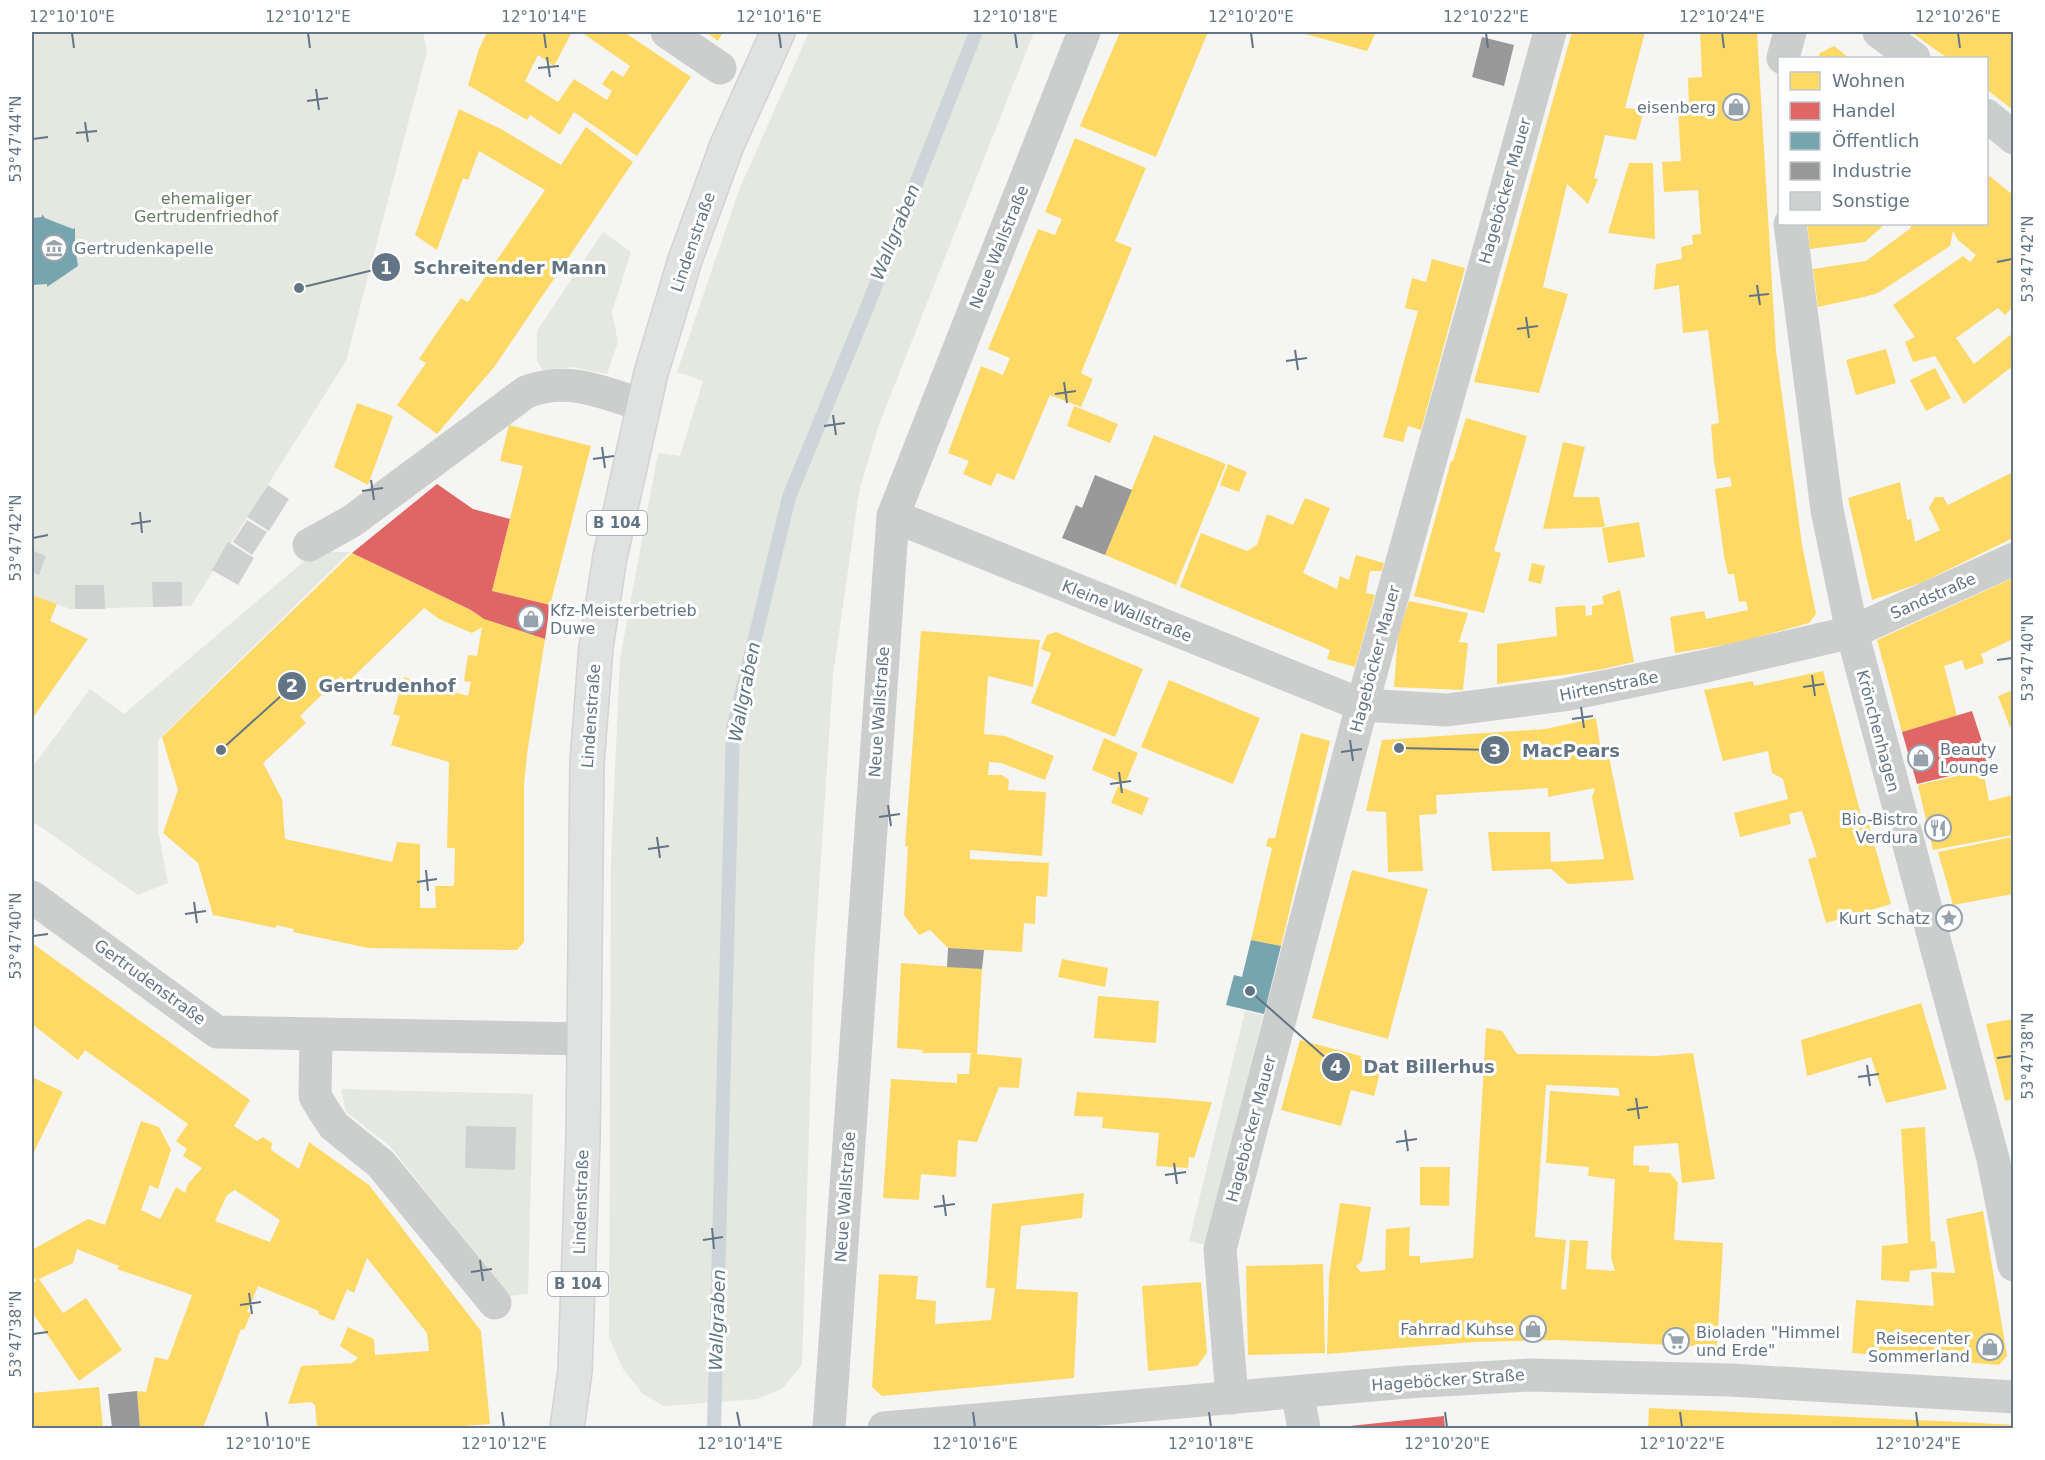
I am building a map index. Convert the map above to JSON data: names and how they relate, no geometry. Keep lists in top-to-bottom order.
{
  "streets": {
    "main road": ["Lindenstraße", "B 104"],
    "street": [
      "Hageböcker Mauer",
      "Neue Wallstraße",
      "Sandstraße",
      "Kleine Wallstraße",
      "Hirtenstraße",
      "Krönchenhagen",
      "Gertrudenstraße",
      "Hageböcker Straße"
    ]
  },
  "crossings": [
    ["Hageböcker Mauer", "Kleine Wallstraße"],
    ["Hageböcker Mauer", "Hirtenstraße"],
    ["Hageböcker Mauer", "Hageböcker Straße"],
    ["Lindenstraße", "Gertrudenstraße"],
    ["Neue Wallstraße", "Kleine Wallstraße"],
    ["Sandstraße", "Hirtenstraße"],
    ["Sandstraße", "Krönchenhagen"],
    ["Kleine Wallstraße", "Hirtenstraße"],
    ["Hirtenstraße", "Krönchenhagen"]
  ],
  "water": ["Wallgraben"],
  "parks": ["ehemaliger Gertrudenfriedhof"],
  "places": {
    "shop": [
      "eisenberg",
      "Kfz-Meisterbetrieb Duwe",
      "Beauty Lounge",
      "Fahrrad Kuhse",
      "Reisecenter Sommerland"
    ],
    "museum": ["Gertrudenkapelle"],
    "other": [
      "Schreitender Mann",
      "MacPears",
      "Gertrudenhof",
      "Dat Billerhus"
    ],
    "restaurant": ["Bio-Bistro Verdura"],
    "place": ["Kurt Schatz"],
    "supermarket": ["Bioladen \"Himmel und Erde\""]
  },
  "legend": [
    "Wohnen",
    "Handel",
    "Öffentlich",
    "Industrie",
    "Sonstige"
  ],
  "coordinates": [
    "12°10'10\"E",
    "12°10'12\"E",
    "12°10'14\"E",
    "12°10'16\"E",
    "12°10'18\"E",
    "12°10'20\"E",
    "12°10'22\"E",
    "12°10'24\"E",
    "12°10'26\"E",
    "53°47'44\"N",
    "53°47'42\"N",
    "53°47'40\"N",
    "53°47'38\"N"
  ]
}
